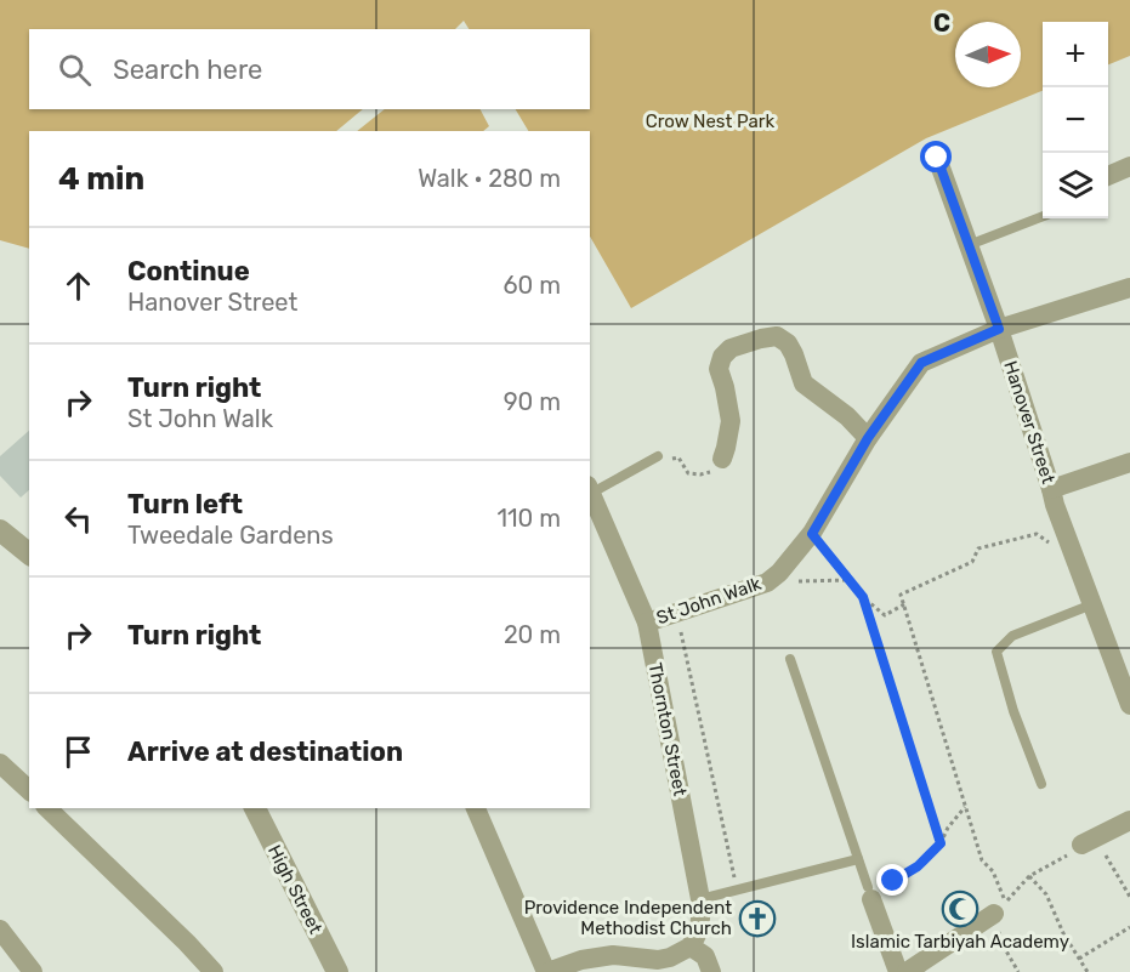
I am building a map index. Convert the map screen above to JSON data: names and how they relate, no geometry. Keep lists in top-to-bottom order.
{
  "streets": {
    "street": [
      "Hanover Street",
      "St John Walk",
      "Thornton Street",
      "High Street"
    ]
  },
  "crossings": [
    ["Hanover Street", "St John Walk"],
    ["St John Walk", "Thornton Street"]
  ],
  "parks": ["Crow Nest Park"],
  "places": {
    "mosque": ["Islamic Tarbiyah Academy"],
    "church": ["Providence Independent Methodist Church"]
  },
  "north": "right",
  "page": {
    "map_buttons": ["+", "−"],
    "search": "Search here",
    "heading": ["4 min", "Walk · 280 m"],
    "list": [
      ["Continue", "Hanover Street", "60 m"],
      ["Turn right", "St John Walk", "90 m"],
      ["Turn left", "Tweedale Gardens", "110 m"],
      ["Turn right", "20 m"],
      "Arrive at destination"
    ]
  },
  "grid": {
    "columns": ["C"]
  }
}
